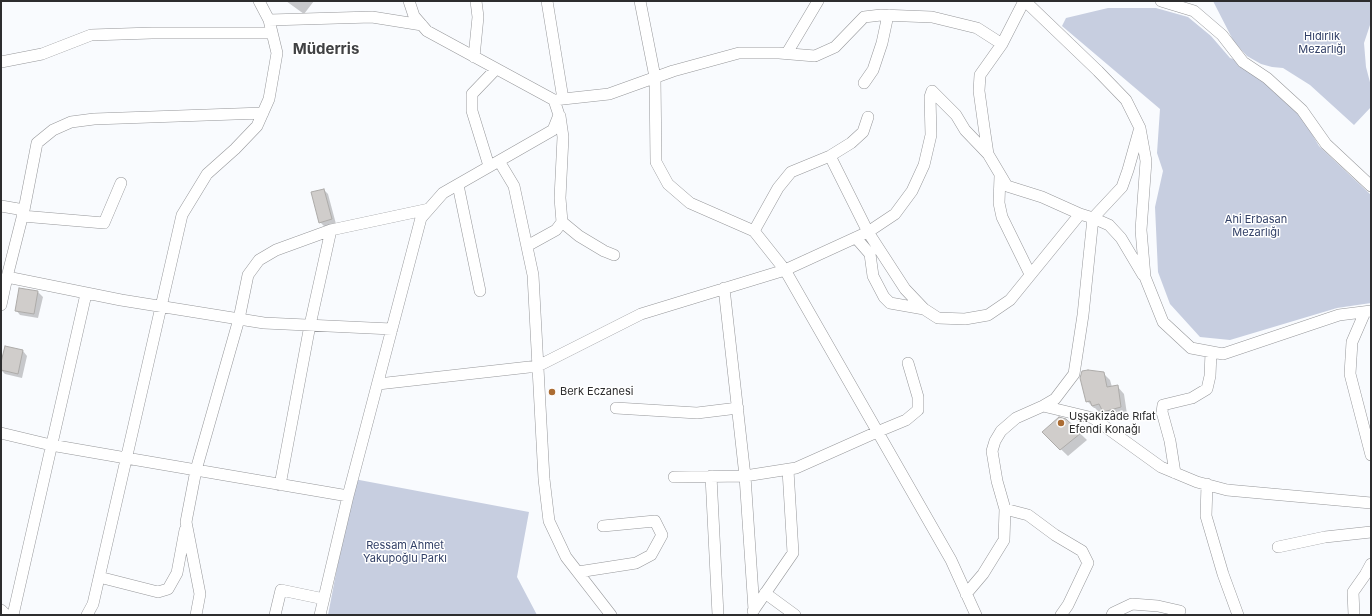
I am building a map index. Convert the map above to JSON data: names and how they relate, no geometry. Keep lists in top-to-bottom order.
{
  "districts": ["Müderris"],
  "parks": ["Hıdırlık Mezarlığı", "Ahi Erbasan Mezarlığı", "Ressam Ahmet Yakupoğlu Parkı"],
  "places": ["Berk Eczanesi", "Uşşakizâde Rıfat Efendi Konağı"]
}
